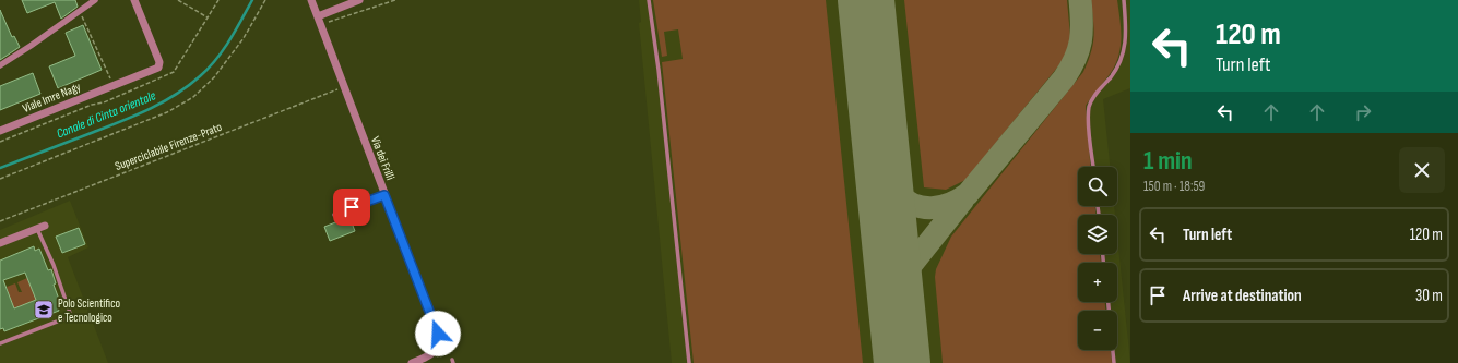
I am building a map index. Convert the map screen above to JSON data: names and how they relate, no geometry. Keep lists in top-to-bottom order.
{
  "streets": {
    "street": ["Viale Imre Nagy", "Via dei Frilli"],
    "path": ["Superciclabile Firenze-Prato"]
  },
  "crossings": [
    ["Superciclabile Firenze-Prato", "Via dei Frilli"]
  ],
  "water": ["Canale di Cinta orientale"],
  "places": {
    "school or university": ["Polo Scientifico e Tecnologico"]
  },
  "page": {
    "turn": ["120 m", "Turn left"],
    "heading": ["1 min", "150 m · 18:59"],
    "map_buttons": ["+", "−"],
    "list": [
      {
        "name": "Turn left",
        "value": "120 m"
      },
      {
        "name": "Arrive at destination",
        "value": "30 m"
      }
    ]
  }
}
